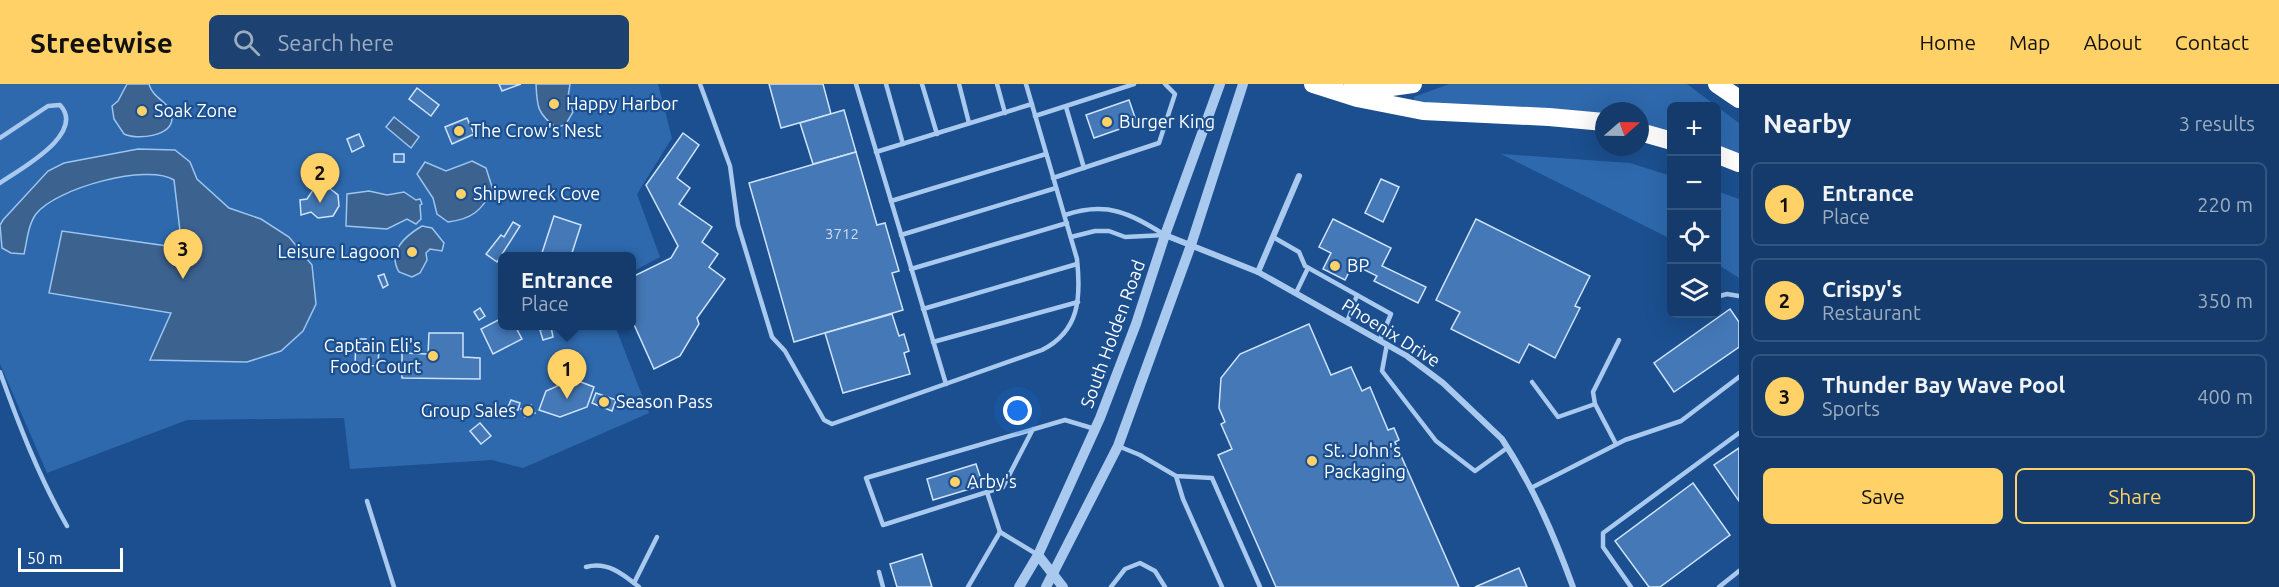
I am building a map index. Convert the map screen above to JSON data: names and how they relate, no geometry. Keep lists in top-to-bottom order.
{
  "streets": {
    "street": ["Phoenix Drive", "South Holden Road"]
  },
  "crossings": [
    ["Phoenix Drive", "South Holden Road"]
  ],
  "places": [
    "Happy Harbor",
    "Soak Zone",
    "Burger King",
    "The Crow's Nest",
    "Shipwreck Cove",
    "Leisure Lagoon",
    "BP",
    "Captain Eli's Food Court",
    "Season Pass",
    "Group Sales",
    "St. John's Packaging",
    "Arby's"
  ],
  "house_numbers": ["3712"],
  "scale_bar": "50 m",
  "north": "right",
  "page": {
    "header": "Streetwise",
    "search": "Search here",
    "nav": [
      "Home",
      "Map",
      "About",
      "Contact"
    ],
    "heading": ["Nearby", "3 results"],
    "map_buttons": ["+", "−"],
    "pins": ["2", "3", "1"],
    "list": [
      {
        "mark": "1",
        "name": "Entrance",
        "note": "Place",
        "value": "220 m"
      },
      {
        "mark": "2",
        "name": "Crispy's",
        "note": "Restaurant",
        "value": "350 m"
      },
      {
        "mark": "3",
        "name": "Thunder Bay Wave Pool",
        "note": "Sports",
        "value": "400 m"
      }
    ],
    "popup": ["Entrance", "Place"],
    "buttons": ["Save", "Share"],
    "scale": "50 m"
  }
}
